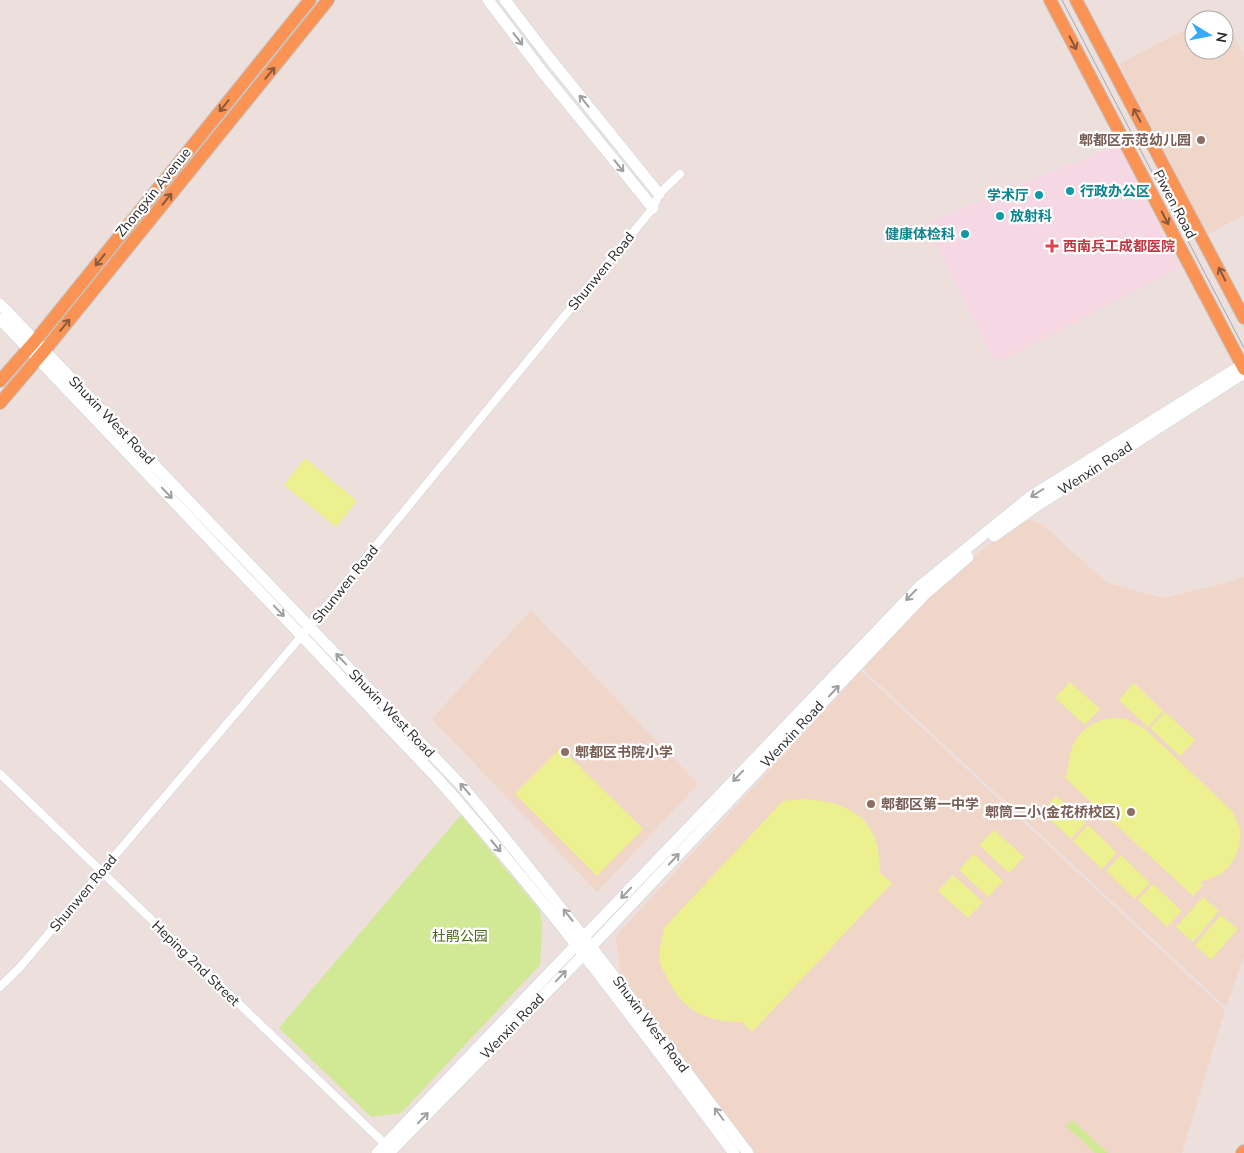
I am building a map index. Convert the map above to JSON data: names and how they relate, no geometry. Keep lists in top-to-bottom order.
{
  "streets": {
    "main road": ["Zhongxin Avenue", "Piwen Road"],
    "street": [
      "Shunwen Road",
      "Shuxin West Road",
      "Wenxin Road",
      "Heping 2nd Street"
    ]
  },
  "crossings": [
    ["Zhongxin Avenue", "Shuxin West Road"],
    ["Piwen Road", "Wenxin Road"],
    ["Shunwen Road", "Shuxin West Road"],
    ["Shunwen Road", "Heping 2nd Street"],
    ["Shuxin West Road", "Wenxin Road"],
    ["Wenxin Road", "Heping 2nd Street"]
  ],
  "parks": ["杜鹃公园"],
  "places": {
    "other": [
      "郫都区示范幼儿园",
      "行政办公区",
      "学术厅",
      "放射科",
      "健康体检科",
      "郫都区书院小学",
      "郫都区第一中学",
      "郫筒二小(金花桥校区)"
    ],
    "health": ["西南兵工成都医院"]
  },
  "north": "right"
}
